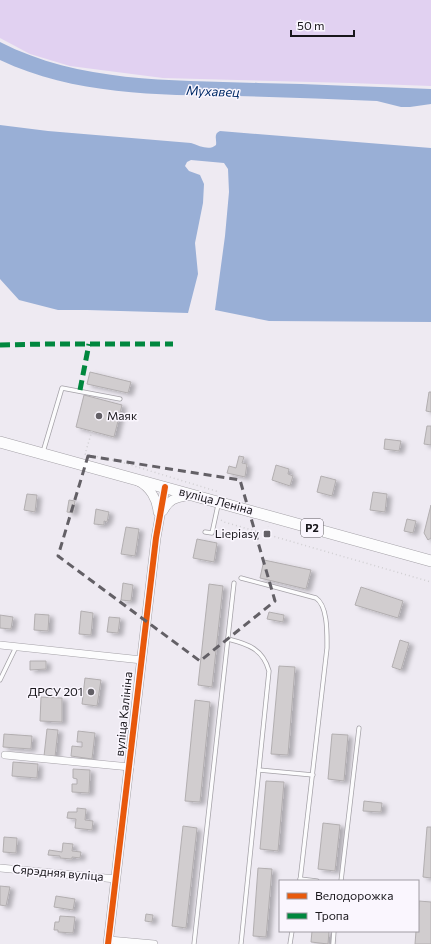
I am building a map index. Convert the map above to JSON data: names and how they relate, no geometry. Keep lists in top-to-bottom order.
{
  "streets": {
    "main road": ["вуліца Леніна", "Р2"],
    "street": ["вуліца Калініна", "Сярэдняя вуліца"]
  },
  "crossings": [
    ["вуліца Леніна", "вуліца Калініна"],
    ["вуліца Калініна", "Сярэдняя вуліца"]
  ],
  "water": ["Мухавец"],
  "places": {
    "other": ["Маяк", "ДРСУ 201"],
    "transit": ["Liepiasy"]
  },
  "legend": ["Велодорожка", "Тропа"],
  "scale_bar": "50 m"
}
